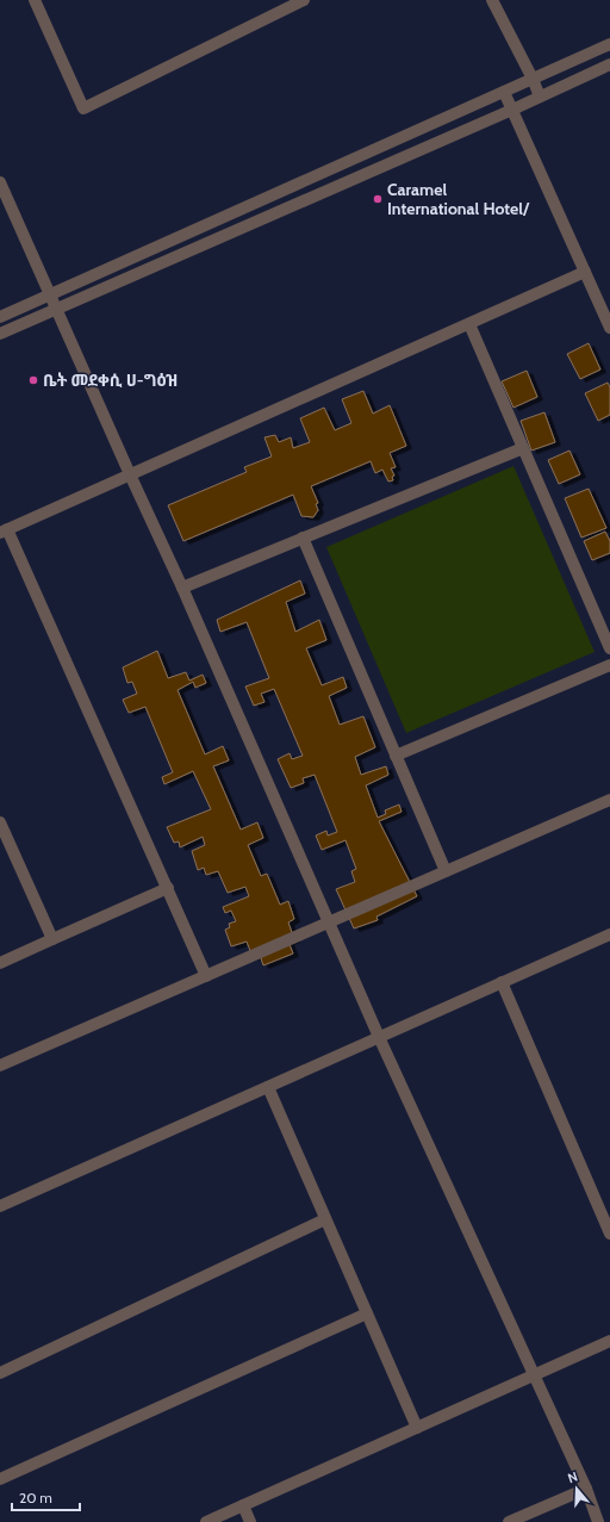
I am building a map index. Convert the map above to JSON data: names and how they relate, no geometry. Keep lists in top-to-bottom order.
{
  "places": ["Caramel International Hotel/", "ቤት መደቀሲ ሀ-ግዕዝ"],
  "scale_bar": "20 m",
  "north": "top"
}
